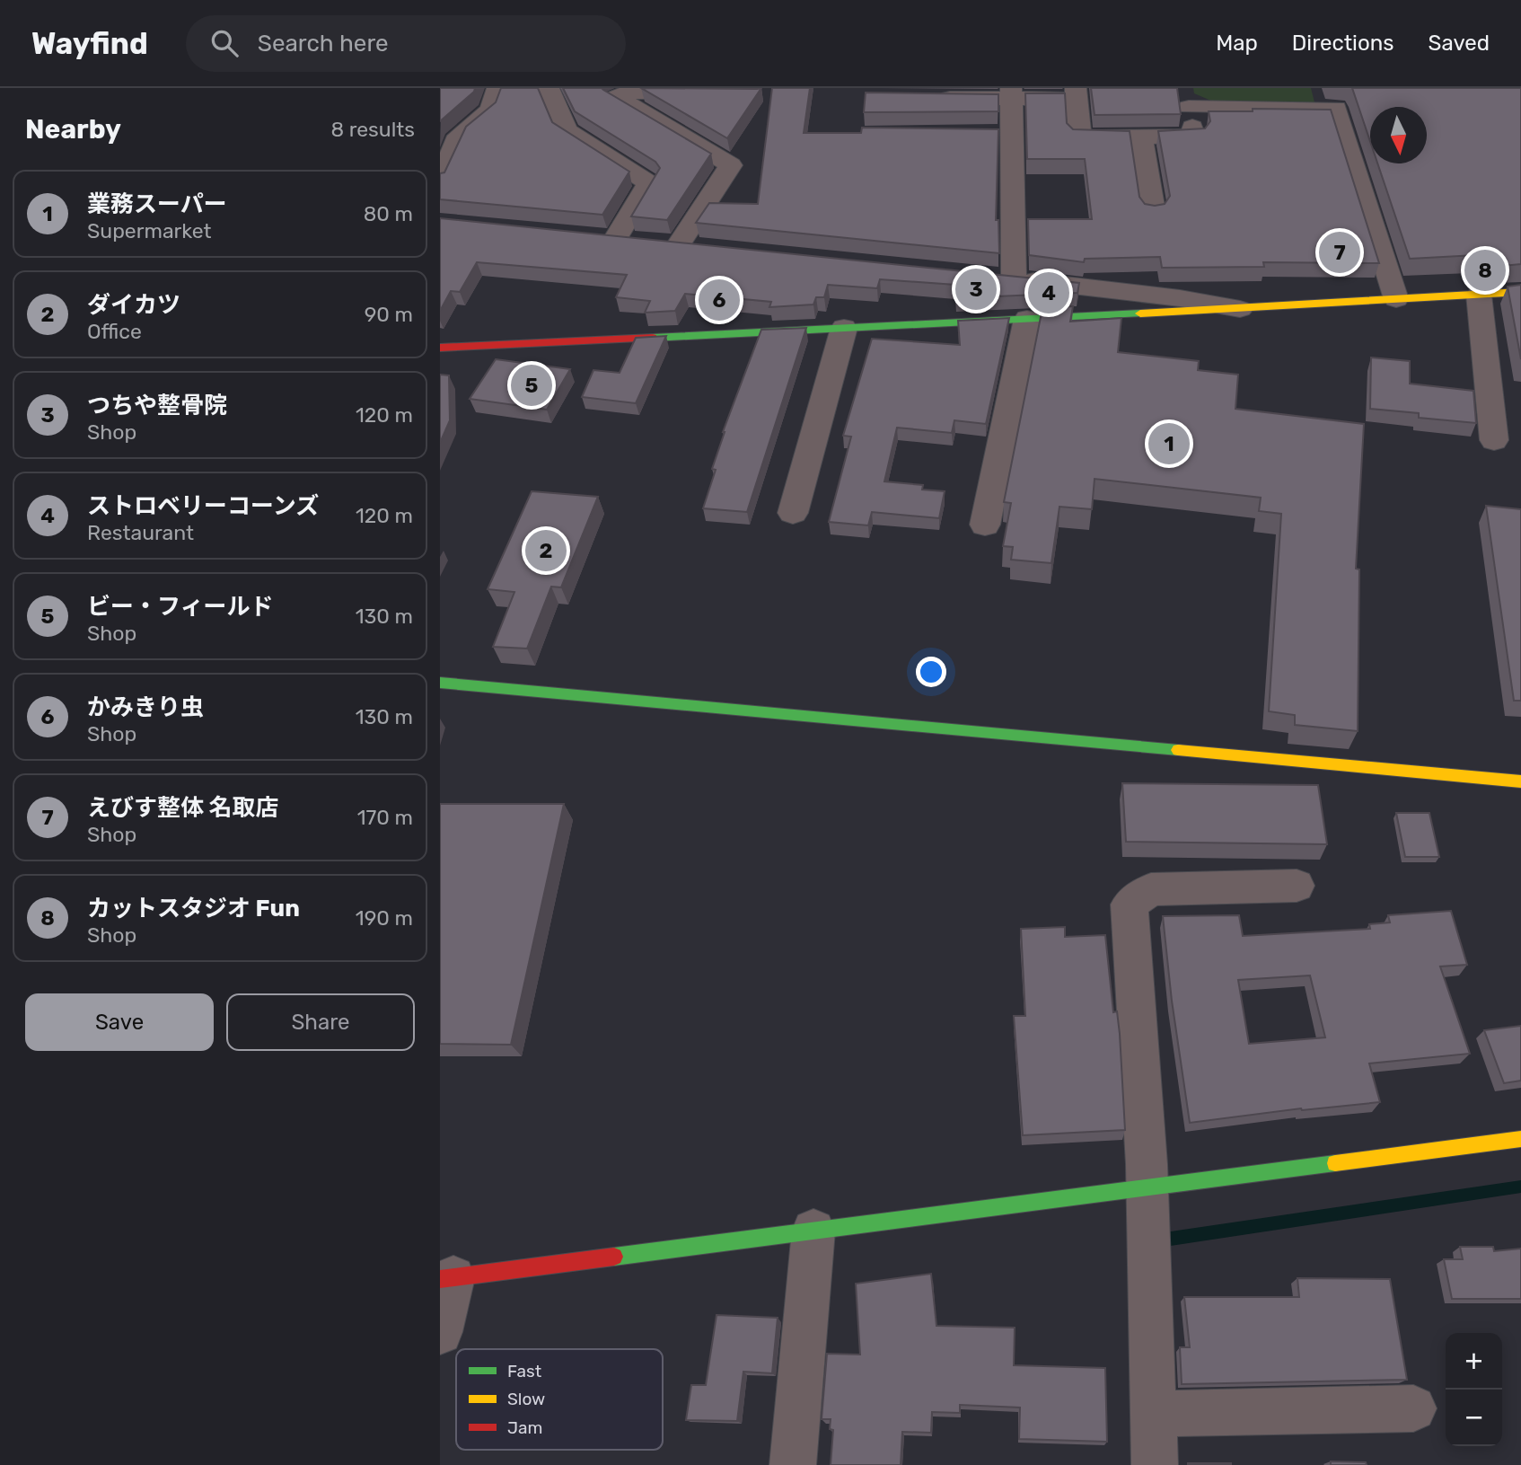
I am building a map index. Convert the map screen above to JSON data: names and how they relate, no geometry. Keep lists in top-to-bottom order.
{
  "legend": ["Fast", "Slow", "Jam"],
  "north": "bottom",
  "page": {
    "header": "Wayfind",
    "search": "Search here",
    "nav": ["Map", "Directions", "Saved"],
    "heading": ["Nearby", "8 results"],
    "list": [
      {
        "mark": "1",
        "name": "業務スーパー",
        "note": "Supermarket",
        "value": "80 m"
      },
      {
        "mark": "2",
        "name": "ダイカツ",
        "note": "Office",
        "value": "90 m"
      },
      {
        "mark": "3",
        "name": "つちや整骨院",
        "note": "Shop",
        "value": "120 m"
      },
      {
        "mark": "4",
        "name": "ストロベリーコーンズ",
        "note": "Restaurant",
        "value": "120 m"
      },
      {
        "mark": "5",
        "name": "ビー・フィールド",
        "note": "Shop",
        "value": "130 m"
      },
      {
        "mark": "6",
        "name": "かみきり虫",
        "note": "Shop",
        "value": "130 m"
      },
      {
        "mark": "7",
        "name": "えびす整体 名取店",
        "note": "Shop",
        "value": "170 m"
      },
      {
        "mark": "8",
        "name": "カットスタジオ Fun",
        "note": "Shop",
        "value": "190 m"
      }
    ],
    "pins": [
      "7",
      "8",
      "3",
      "4",
      "6",
      "5",
      "1",
      "2"
    ],
    "buttons": ["Save", "Share"],
    "map_buttons": ["+", "−"]
  }
}
